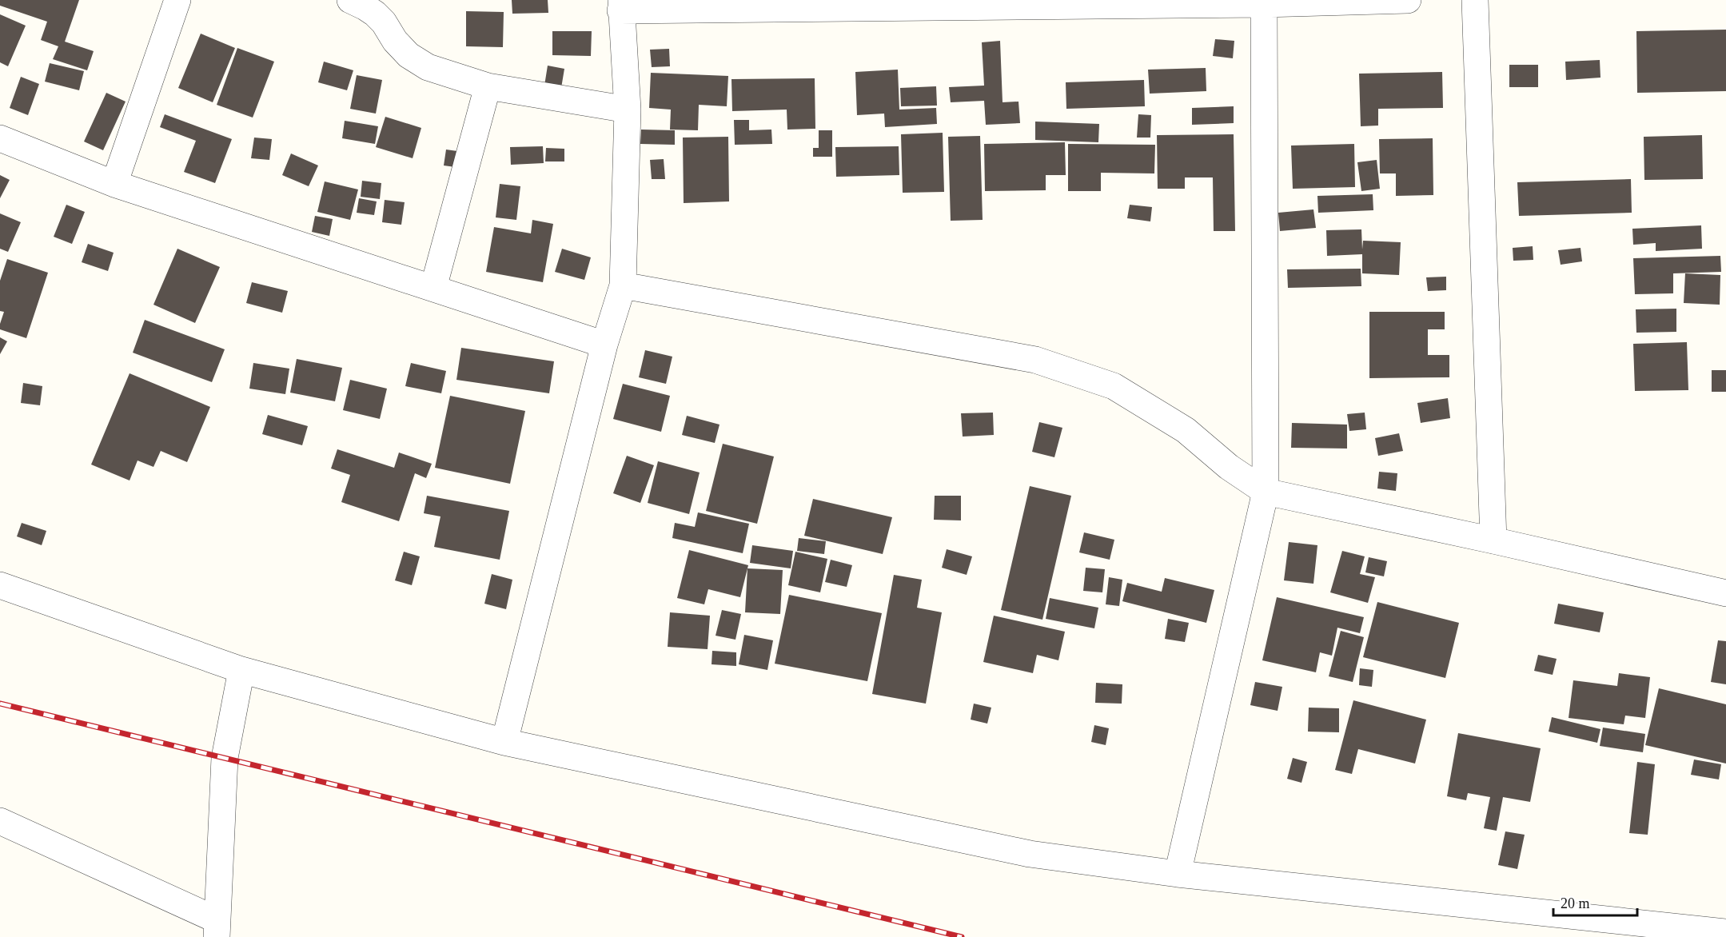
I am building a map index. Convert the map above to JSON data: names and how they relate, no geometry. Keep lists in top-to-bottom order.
{
  "scale_bar": "20 m"
}
